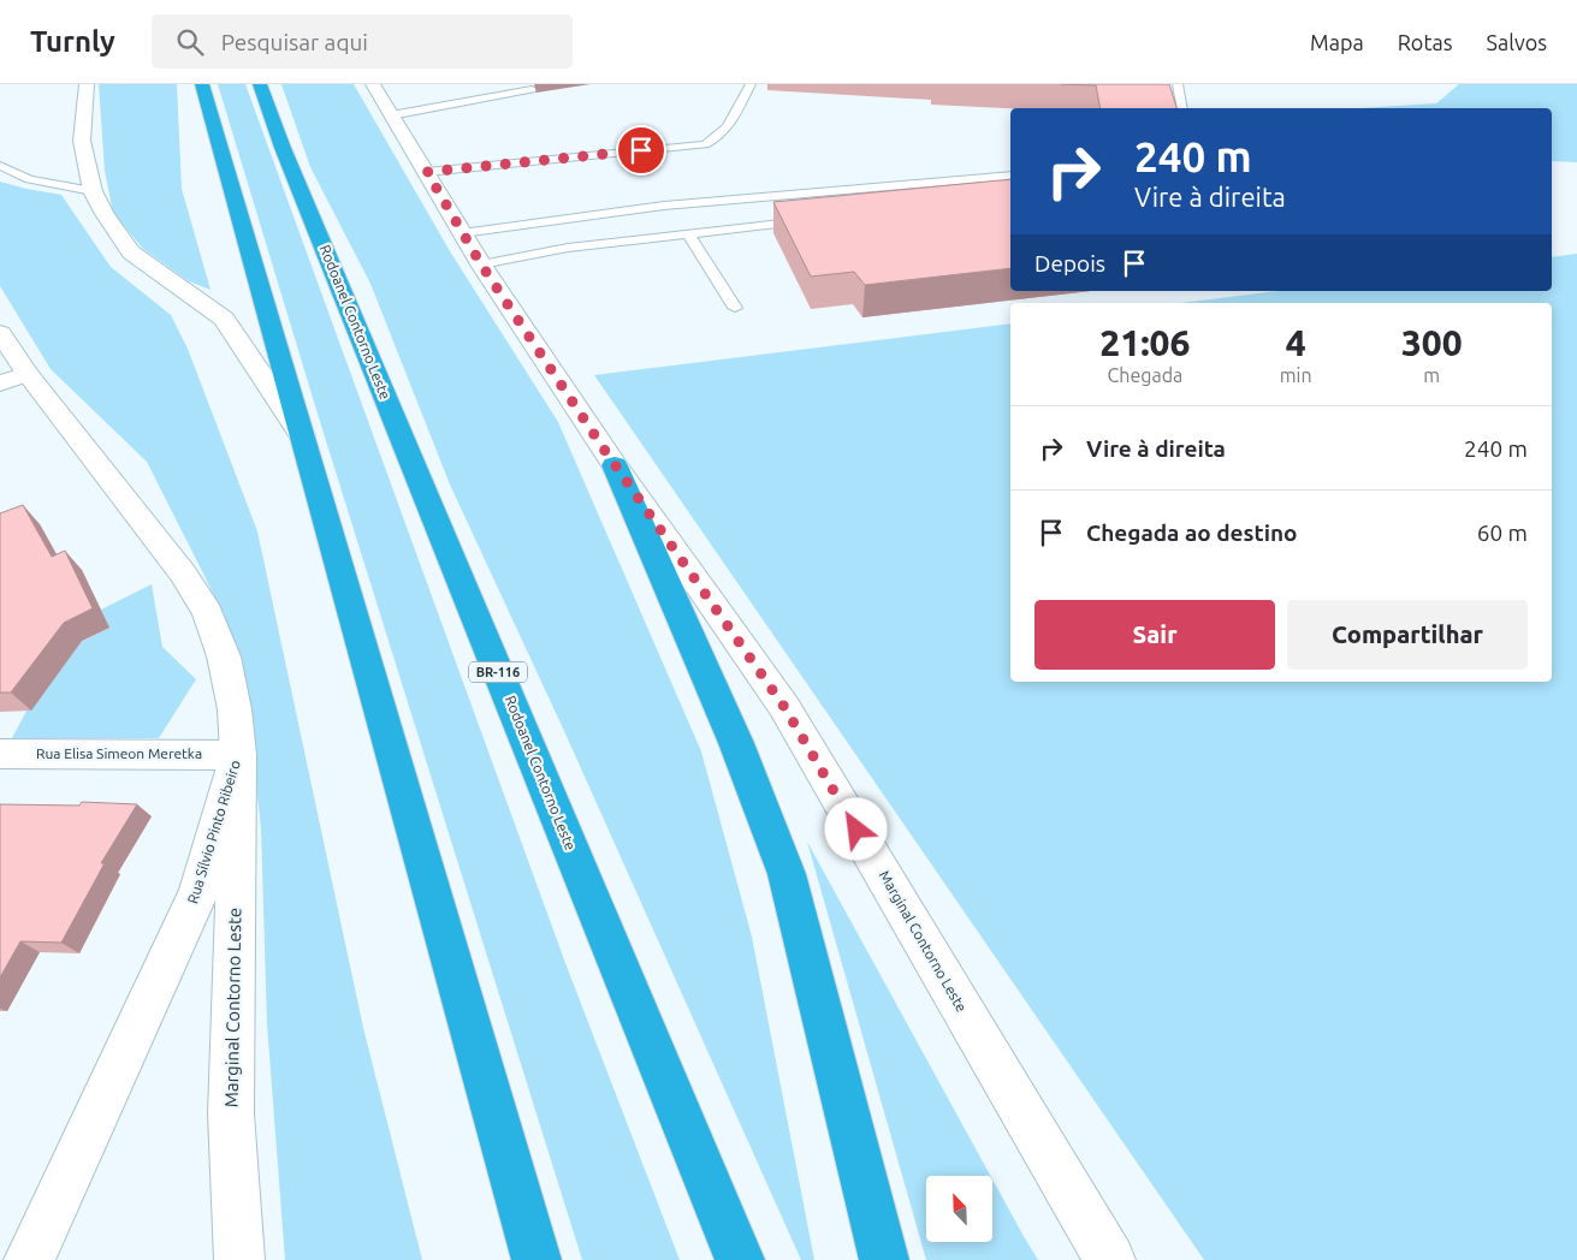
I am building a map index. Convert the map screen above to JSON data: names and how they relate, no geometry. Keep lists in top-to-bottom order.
{
  "streets": {
    "highway": ["Rodoanel Contorno Leste", "BR-116"],
    "main road": ["Rua Elisa Simeon Meretka", "Rua Sílvio Pinto Ribeiro", "Marginal Contorno Leste"]
  },
  "crossings": [
    ["Rua Elisa Simeon Meretka", "Rua Sílvio Pinto Ribeiro"],
    ["Rua Elisa Simeon Meretka", "Marginal Contorno Leste"],
    ["Rua Sílvio Pinto Ribeiro", "Marginal Contorno Leste"]
  ],
  "north": "top left",
  "page": {
    "header": "Turnly",
    "search": "Pesquisar aqui",
    "nav": ["Mapa", "Rotas", "Salvos"],
    "turn": ["240 m", "Vire à direita"],
    "then": "Depois",
    "eta": [
      "21:06",
      "Chegada",
      "4",
      "min",
      "300",
      "m"
    ],
    "list": [
      {
        "name": "Vire à direita",
        "value": "240 m"
      },
      {
        "name": "Chegada ao destino",
        "value": "60 m"
      }
    ],
    "buttons": ["Sair", "Compartilhar"]
  }
}
